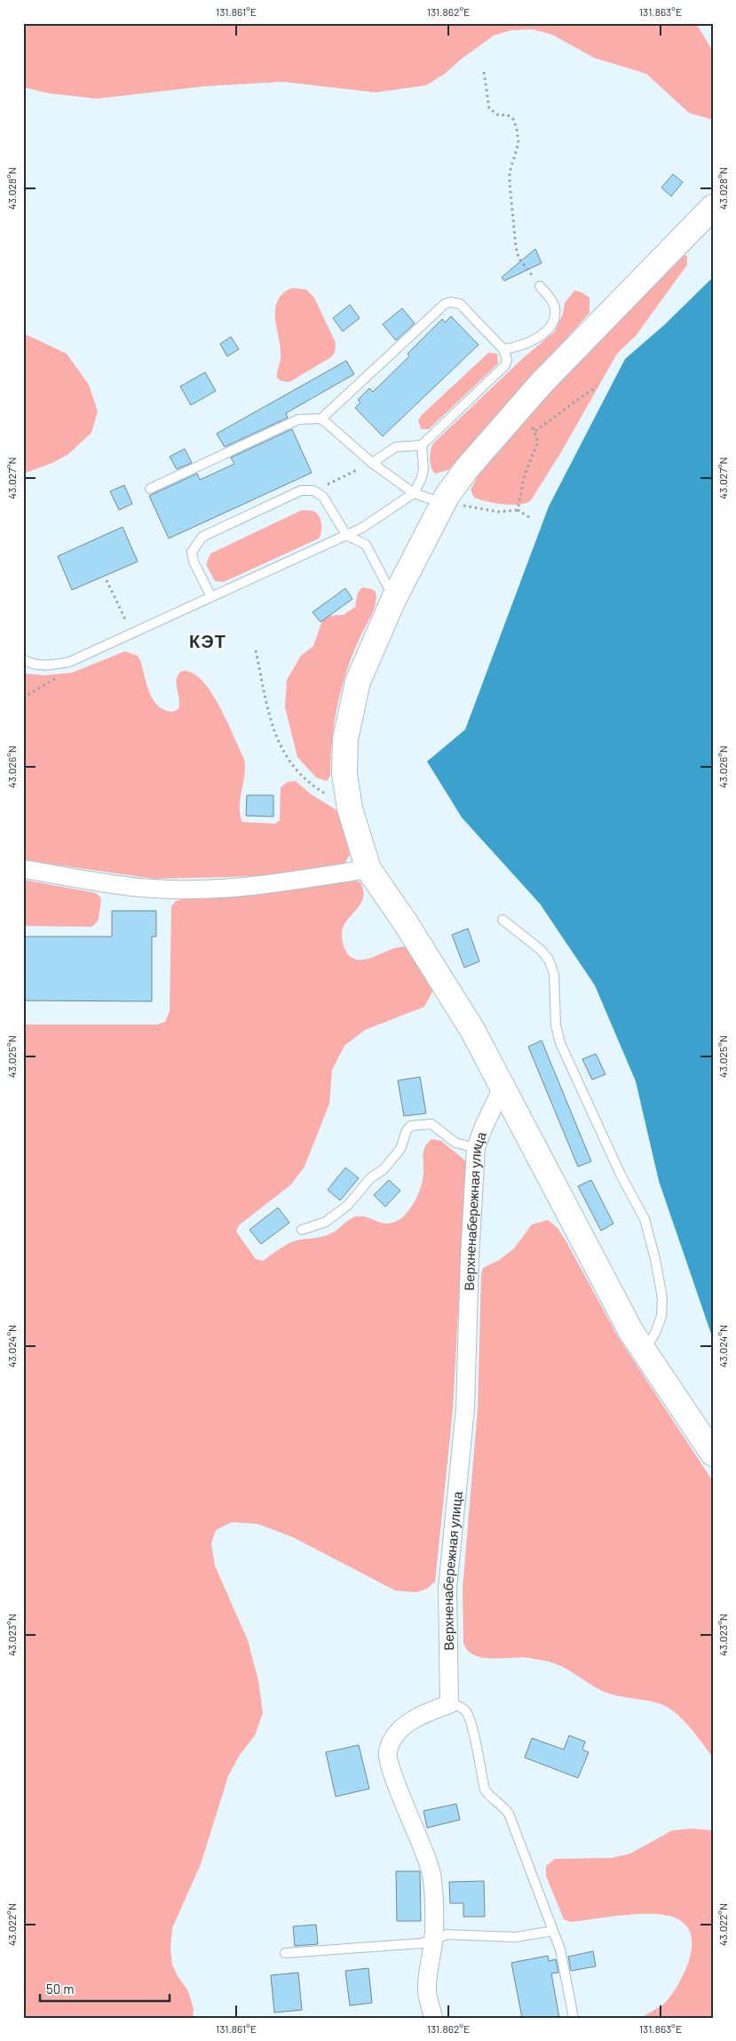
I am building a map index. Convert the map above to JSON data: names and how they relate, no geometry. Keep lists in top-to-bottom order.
{
  "streets": {
    "street": ["Верхненабережная улица"]
  },
  "districts": ["КЭТ"],
  "scale_bar": "50 m",
  "coordinates": [
    "131.861°E",
    "131.862°E",
    "131.863°E",
    "43.028°N",
    "43.027°N",
    "43.026°N",
    "43.025°N",
    "43.024°N",
    "43.023°N",
    "43.022°N"
  ]
}
